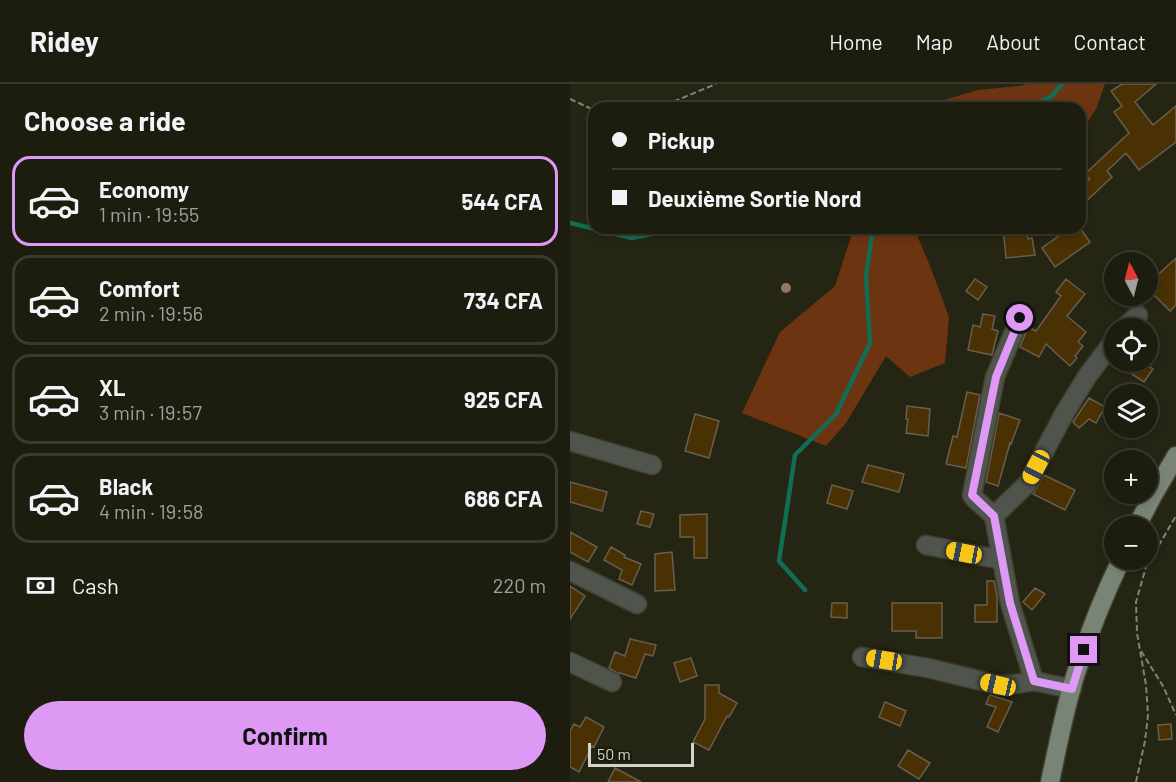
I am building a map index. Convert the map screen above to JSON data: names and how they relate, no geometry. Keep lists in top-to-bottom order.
{
  "scale_bar": "50 m",
  "north": "top",
  "page": {
    "header": "Ridey",
    "nav": [
      "Home",
      "Map",
      "About",
      "Contact"
    ],
    "heading": "Choose a ride",
    "banner": ["Pickup", "Deuxième Sortie Nord"],
    "list": [
      {
        "name": "Economy",
        "note": "1 min · 19:55",
        "value": "544 CFA"
      },
      {
        "name": "Comfort",
        "note": "2 min · 19:56",
        "value": "734 CFA"
      },
      {
        "name": "XL",
        "note": "3 min · 19:57",
        "value": "925 CFA"
      },
      {
        "name": "Black",
        "note": "4 min · 19:58",
        "value": "686 CFA"
      }
    ],
    "map_buttons": ["+", "−"],
    "pay": ["Cash", "220 m"],
    "buttons": "Confirm",
    "scale": "50 m"
  }
}
